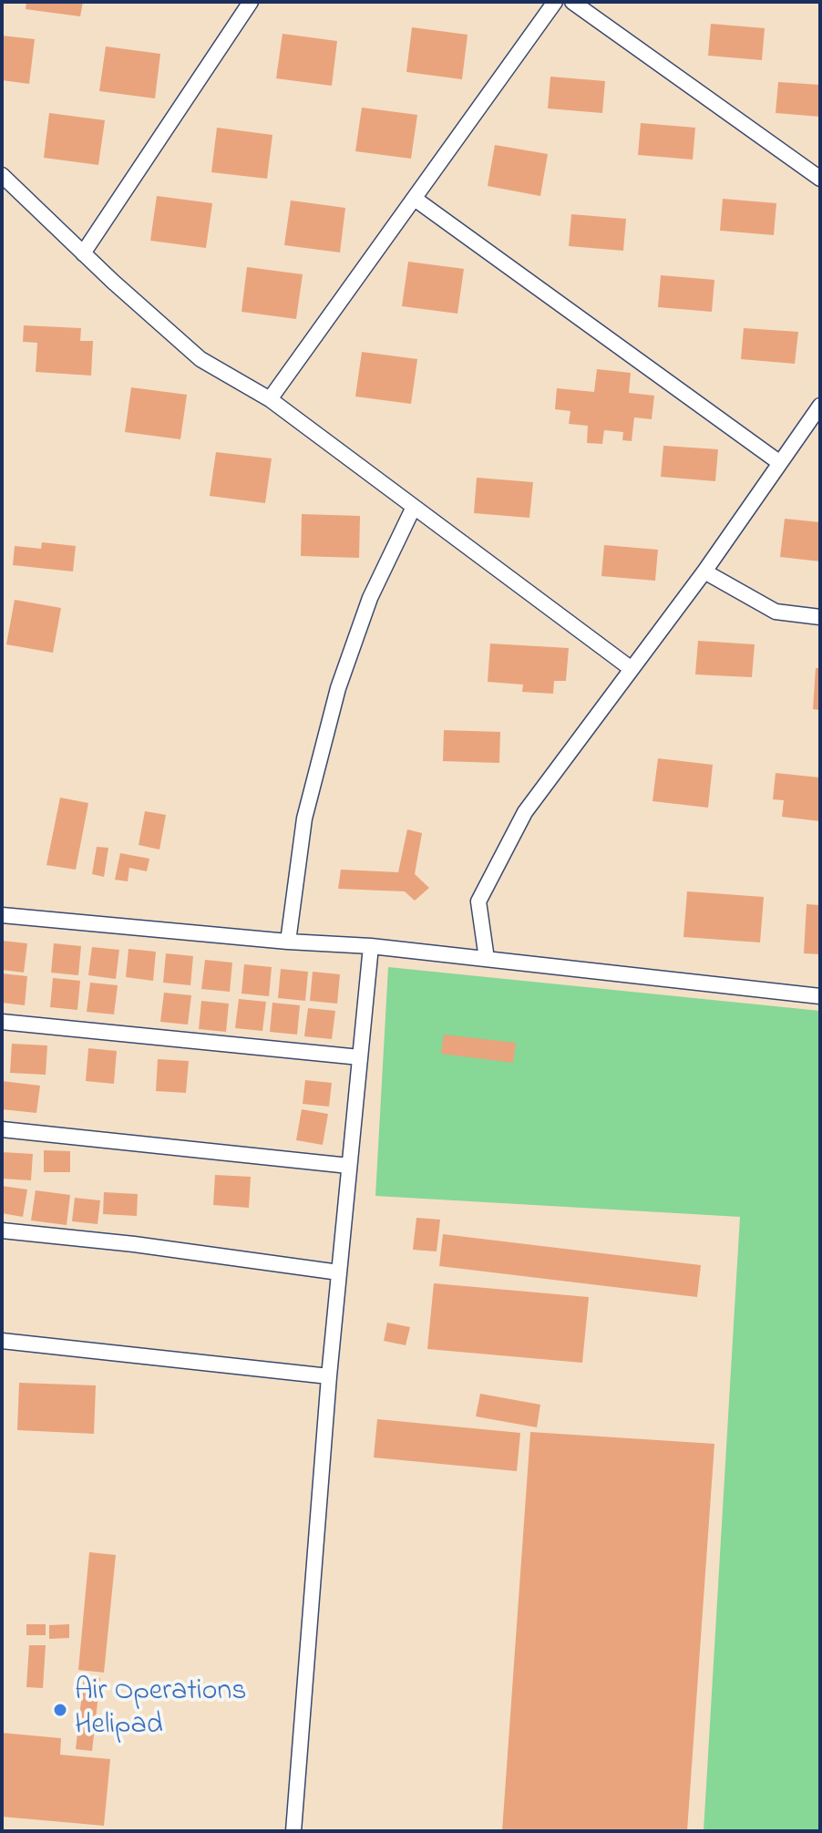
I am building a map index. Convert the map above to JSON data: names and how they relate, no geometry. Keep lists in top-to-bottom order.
{
  "places": ["Air Operations Helipad"]
}
